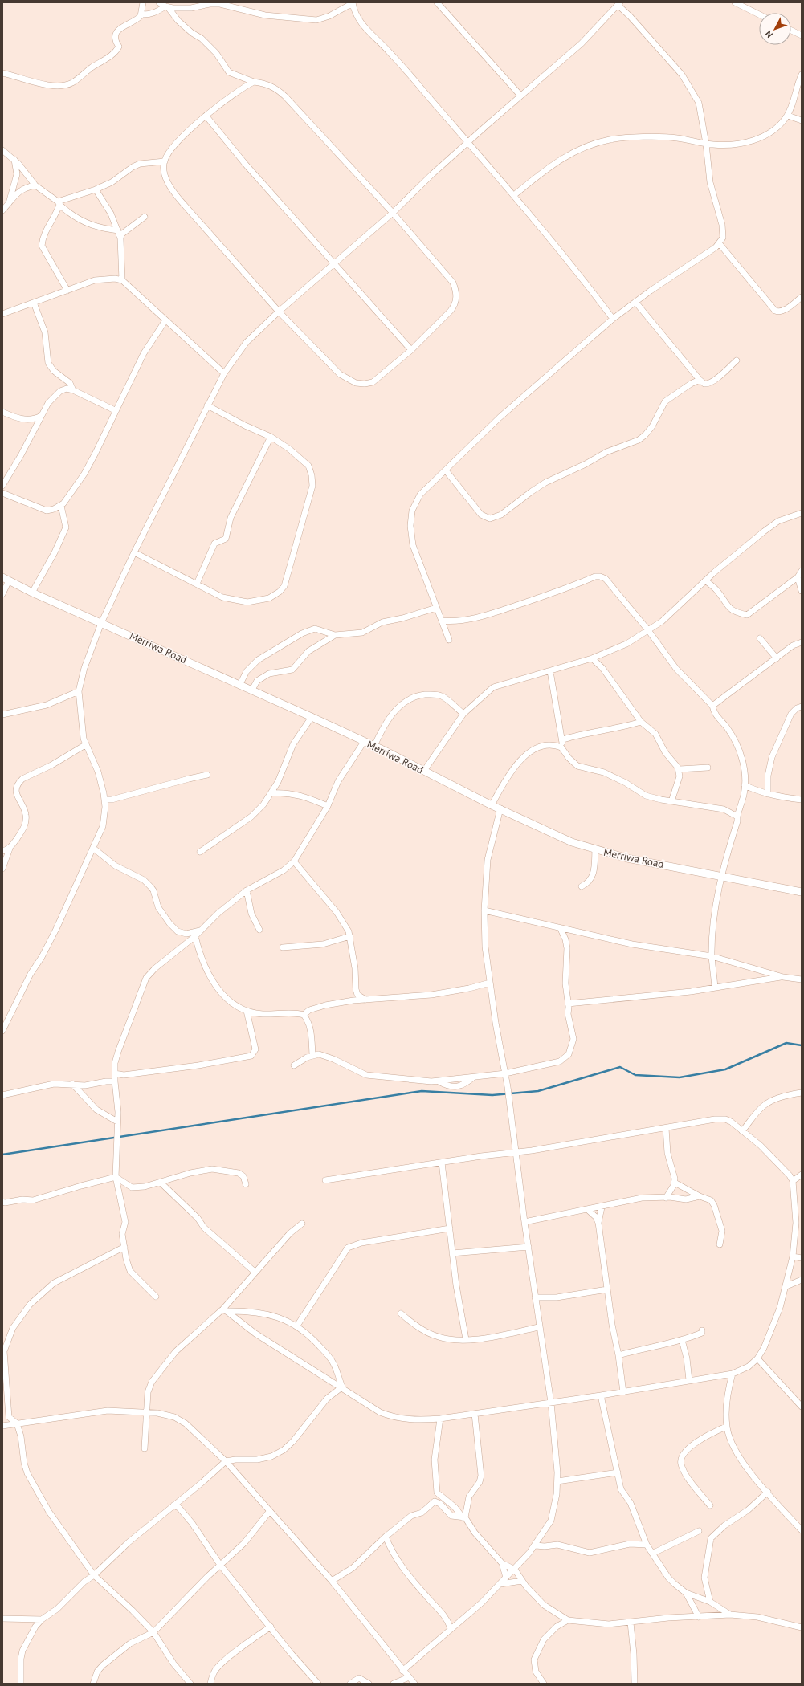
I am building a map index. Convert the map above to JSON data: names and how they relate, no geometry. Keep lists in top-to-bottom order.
{
  "streets": {
    "street": ["Merriwa Road"]
  },
  "north": "bottom left"
}
